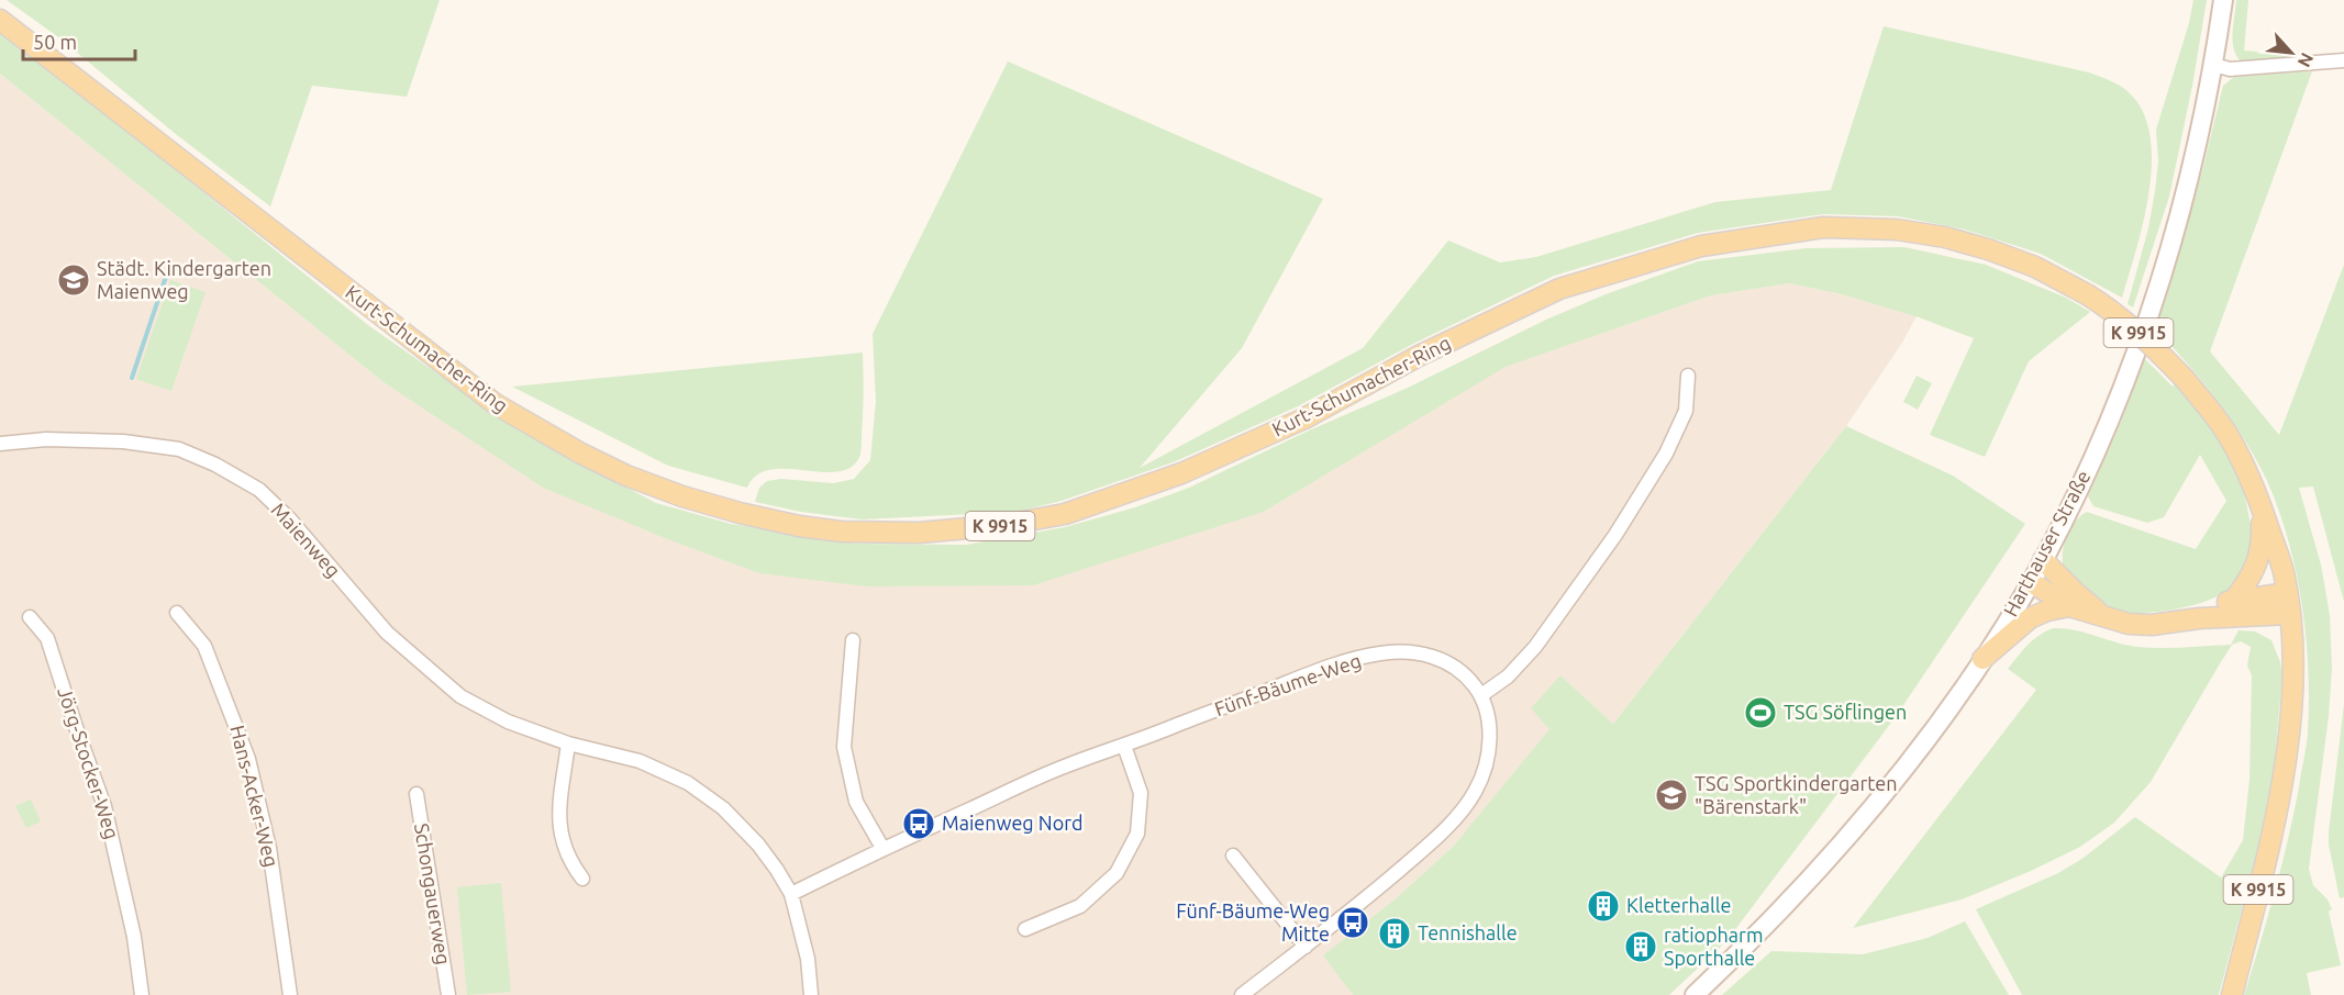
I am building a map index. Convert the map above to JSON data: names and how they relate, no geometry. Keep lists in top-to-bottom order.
{
  "streets": {
    "main road": ["K 9915", "Kurt-Schumacher-Ring"],
    "street": [
      "Maienweg",
      "Harthauser Straße",
      "Fünf-Bäume-Weg",
      "Jörg-Stocker-Weg",
      "Hans-Acker-Weg",
      "Schongauerweg"
    ]
  },
  "crossings": [
    ["K 9915", "Kurt-Schumacher-Ring"],
    ["K 9915", "Harthauser Straße"],
    ["Maienweg", "Fünf-Bäume-Weg"]
  ],
  "places": {
    "school or university": ["Städt. Kindergarten Maienweg", "TSG Sportkindergarten \"Bärenstark\""],
    "sports": ["TSG Söflingen"],
    "bus stop": ["Maienweg Nord", "Fünf-Bäume-Weg Mitte"],
    "building": ["Kletterhalle", "Tennishalle", "ratiopharm Sporthalle"]
  },
  "scale_bar": "50 m",
  "north": "bottom right"
}
